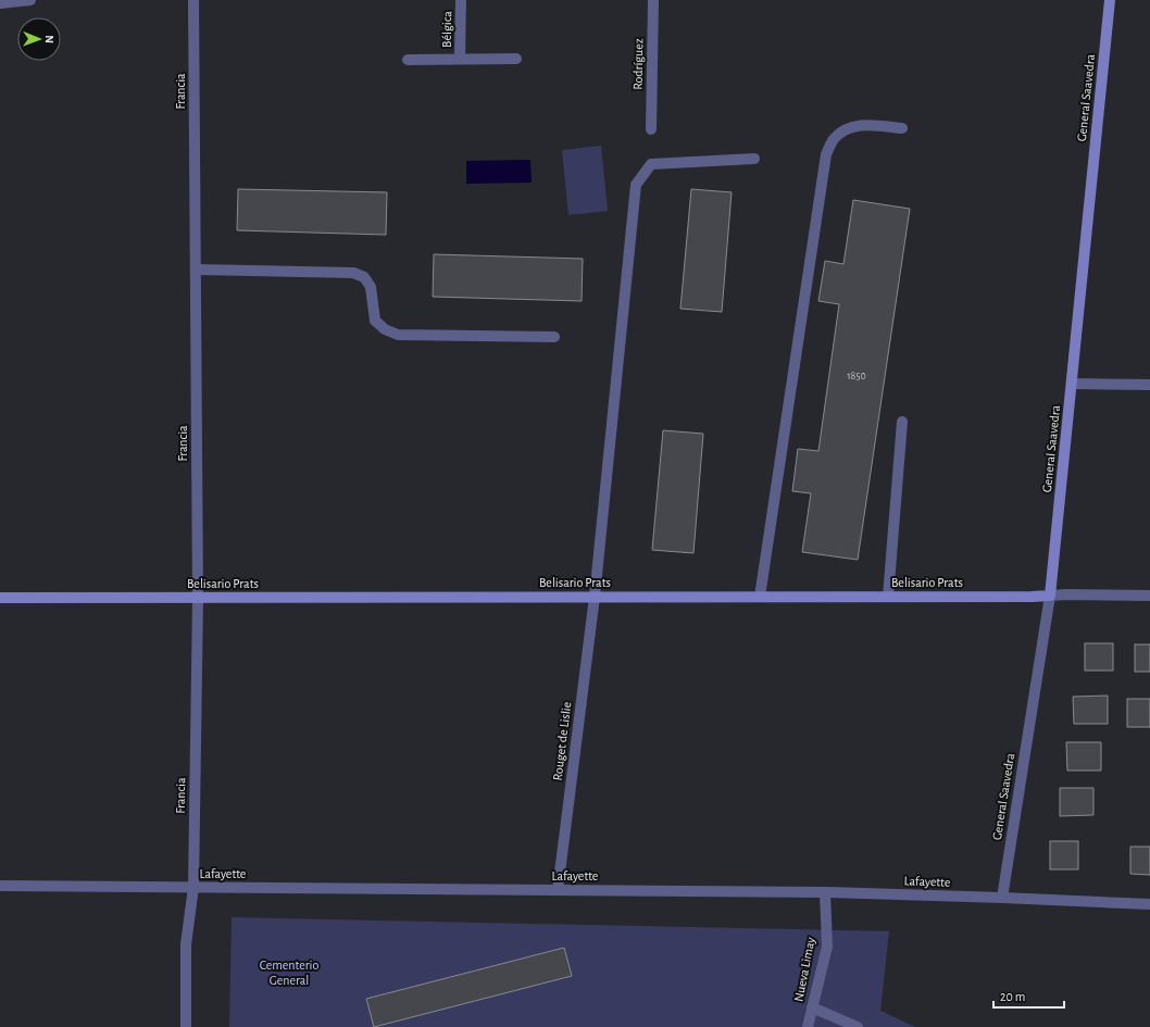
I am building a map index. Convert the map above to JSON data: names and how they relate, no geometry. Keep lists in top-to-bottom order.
{
  "streets": {
    "street": [
      "Bélgica",
      "Rodríguez",
      "Francia",
      "General Saavedra",
      "Belisario Prats",
      "Rouget de Lislie",
      "Lafayette",
      "Nueva Limay"
    ]
  },
  "crossings": [
    ["Francia", "Belisario Prats"],
    ["Francia", "Lafayette"],
    ["General Saavedra", "Belisario Prats"],
    ["General Saavedra", "Lafayette"],
    ["Belisario Prats", "Rouget de Lislie"],
    ["Rouget de Lislie", "Lafayette"],
    ["Lafayette", "Nueva Limay"]
  ],
  "parks": ["Cementerio General"],
  "house_numbers": ["1850"],
  "scale_bar": "20 m",
  "north": "right"
}
